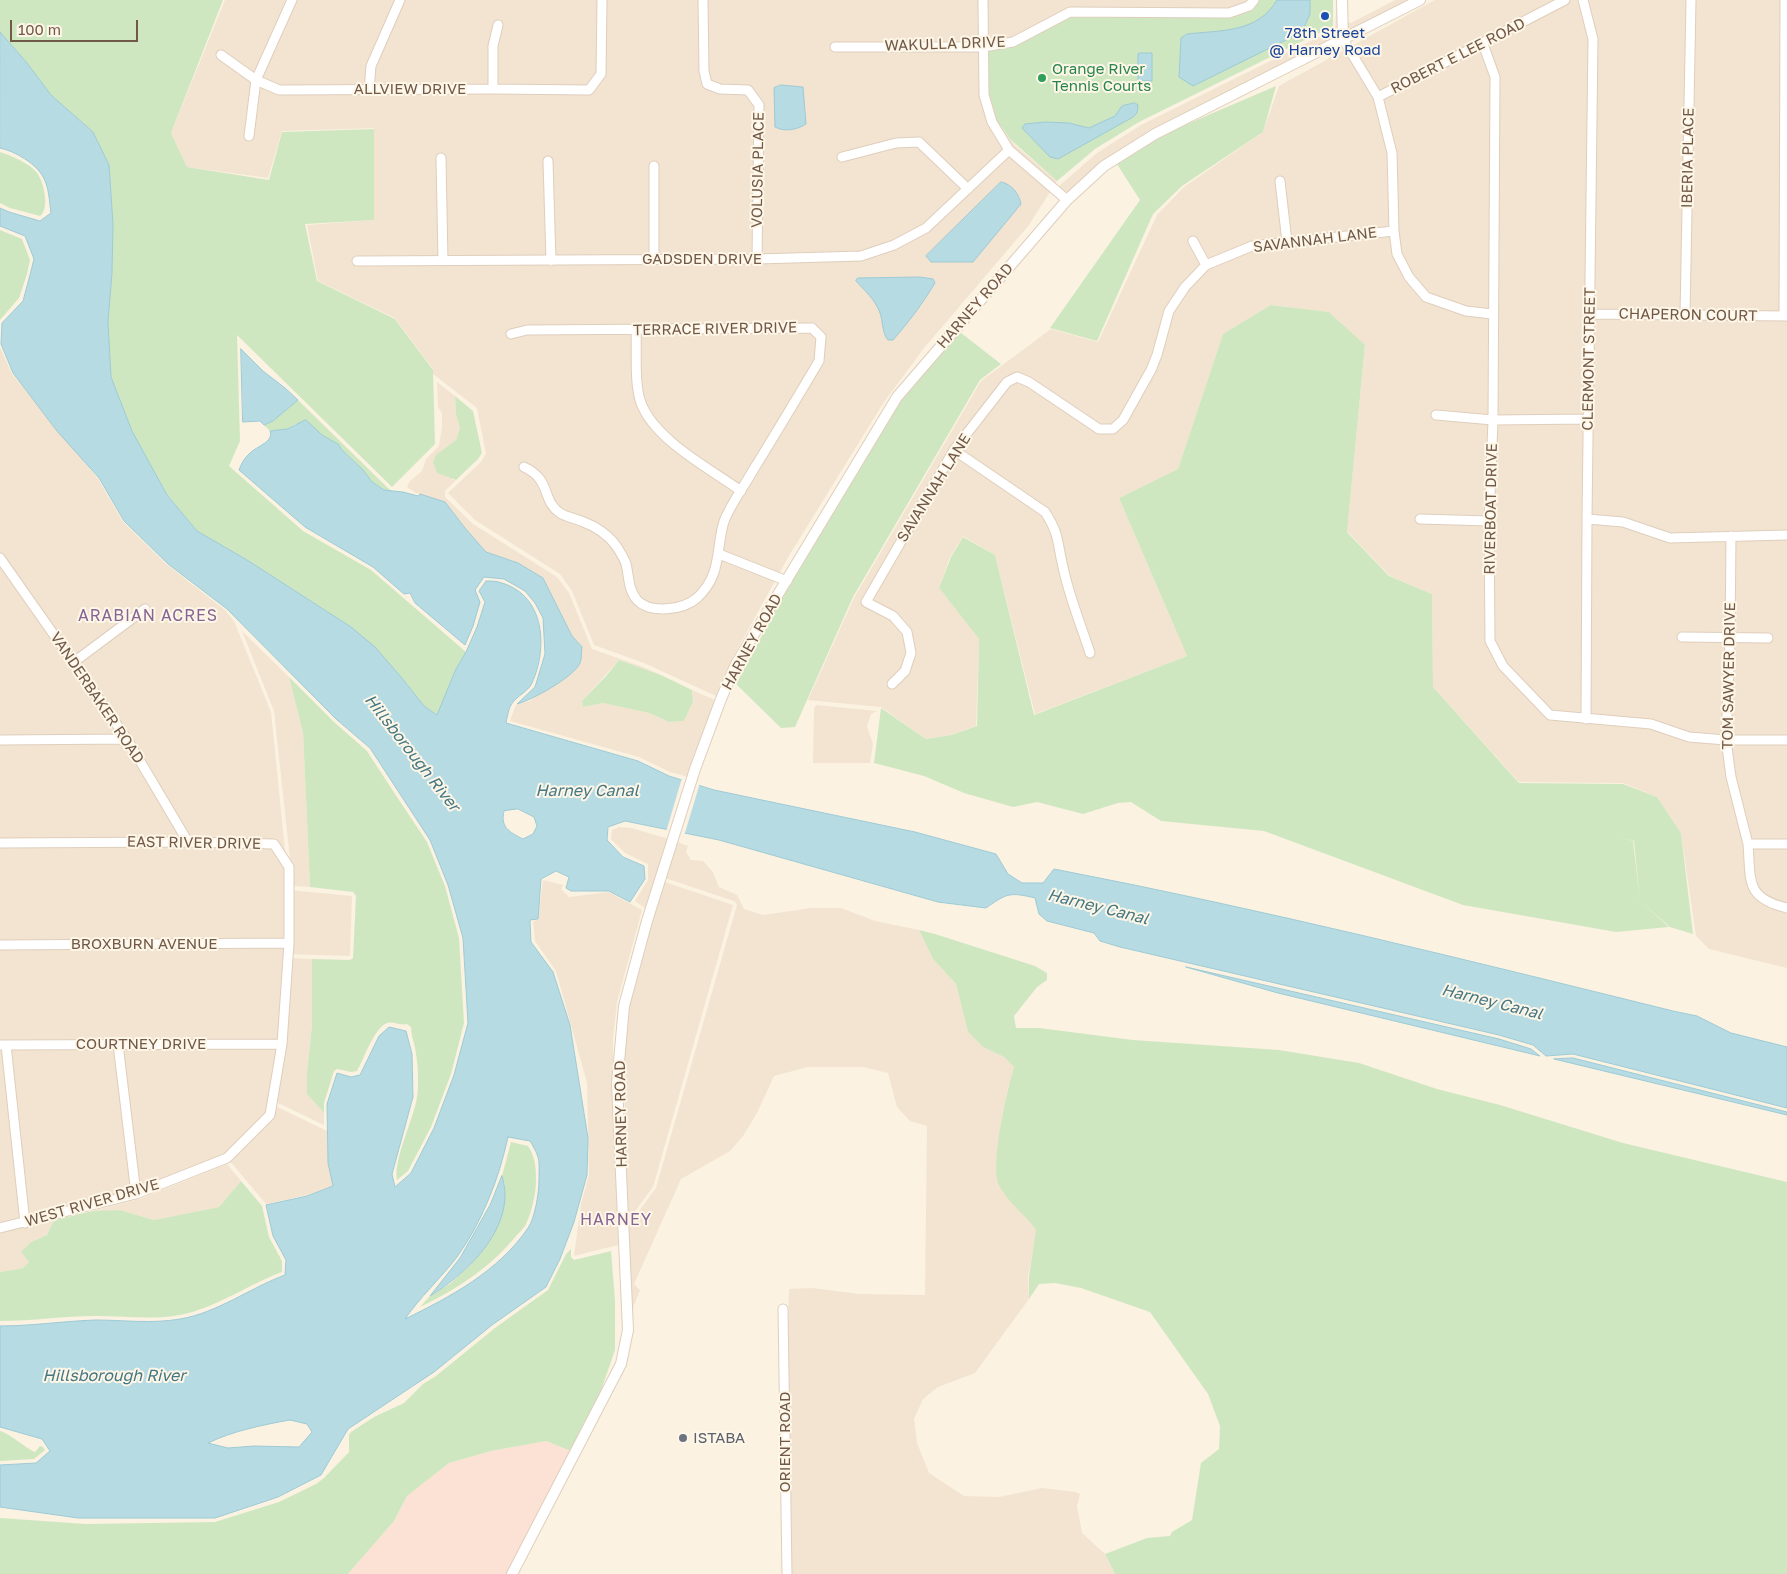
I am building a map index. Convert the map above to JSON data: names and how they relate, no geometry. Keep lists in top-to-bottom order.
{
  "streets": {
    "street": [
      "WAKULLA DRIVE",
      "ROBERT E LEE ROAD",
      "ALLVIEW DRIVE",
      "IBERIA PLACE",
      "VOLUSIA PLACE",
      "SAVANNAH LANE",
      "GADSDEN DRIVE",
      "HARNEY ROAD",
      "CHAPERON COURT",
      "TERRACE RIVER DRIVE",
      "CLERMONT STREET",
      "RIVERBOAT DRIVE",
      "TOM SAWYER DRIVE",
      "VANDERBAKER ROAD",
      "EAST RIVER DRIVE",
      "BROXBURN AVENUE",
      "COURTNEY DRIVE",
      "WEST RIVER DRIVE",
      "ORIENT ROAD"
    ]
  },
  "crossings": [
    ["ROBERT E LEE ROAD", "RIVERBOAT DRIVE"],
    ["IBERIA PLACE", "CHAPERON COURT"],
    ["VOLUSIA PLACE", "GADSDEN DRIVE"],
    ["CHAPERON COURT", "CLERMONT STREET"],
    ["CLERMONT STREET", "RIVERBOAT DRIVE"],
    ["RIVERBOAT DRIVE", "TOM SAWYER DRIVE"],
    ["VANDERBAKER ROAD", "EAST RIVER DRIVE"],
    ["EAST RIVER DRIVE", "BROXBURN AVENUE"],
    ["EAST RIVER DRIVE", "COURTNEY DRIVE"],
    ["EAST RIVER DRIVE", "WEST RIVER DRIVE"],
    ["COURTNEY DRIVE", "WEST RIVER DRIVE"]
  ],
  "districts": ["ARABIAN ACRES", "HARNEY"],
  "water": ["Hillsborough River", "Harney Canal"],
  "places": ["78th Street @ Harney Road", "Orange River Tennis Courts", "ISTABA"],
  "scale_bar": "100 m"
}
